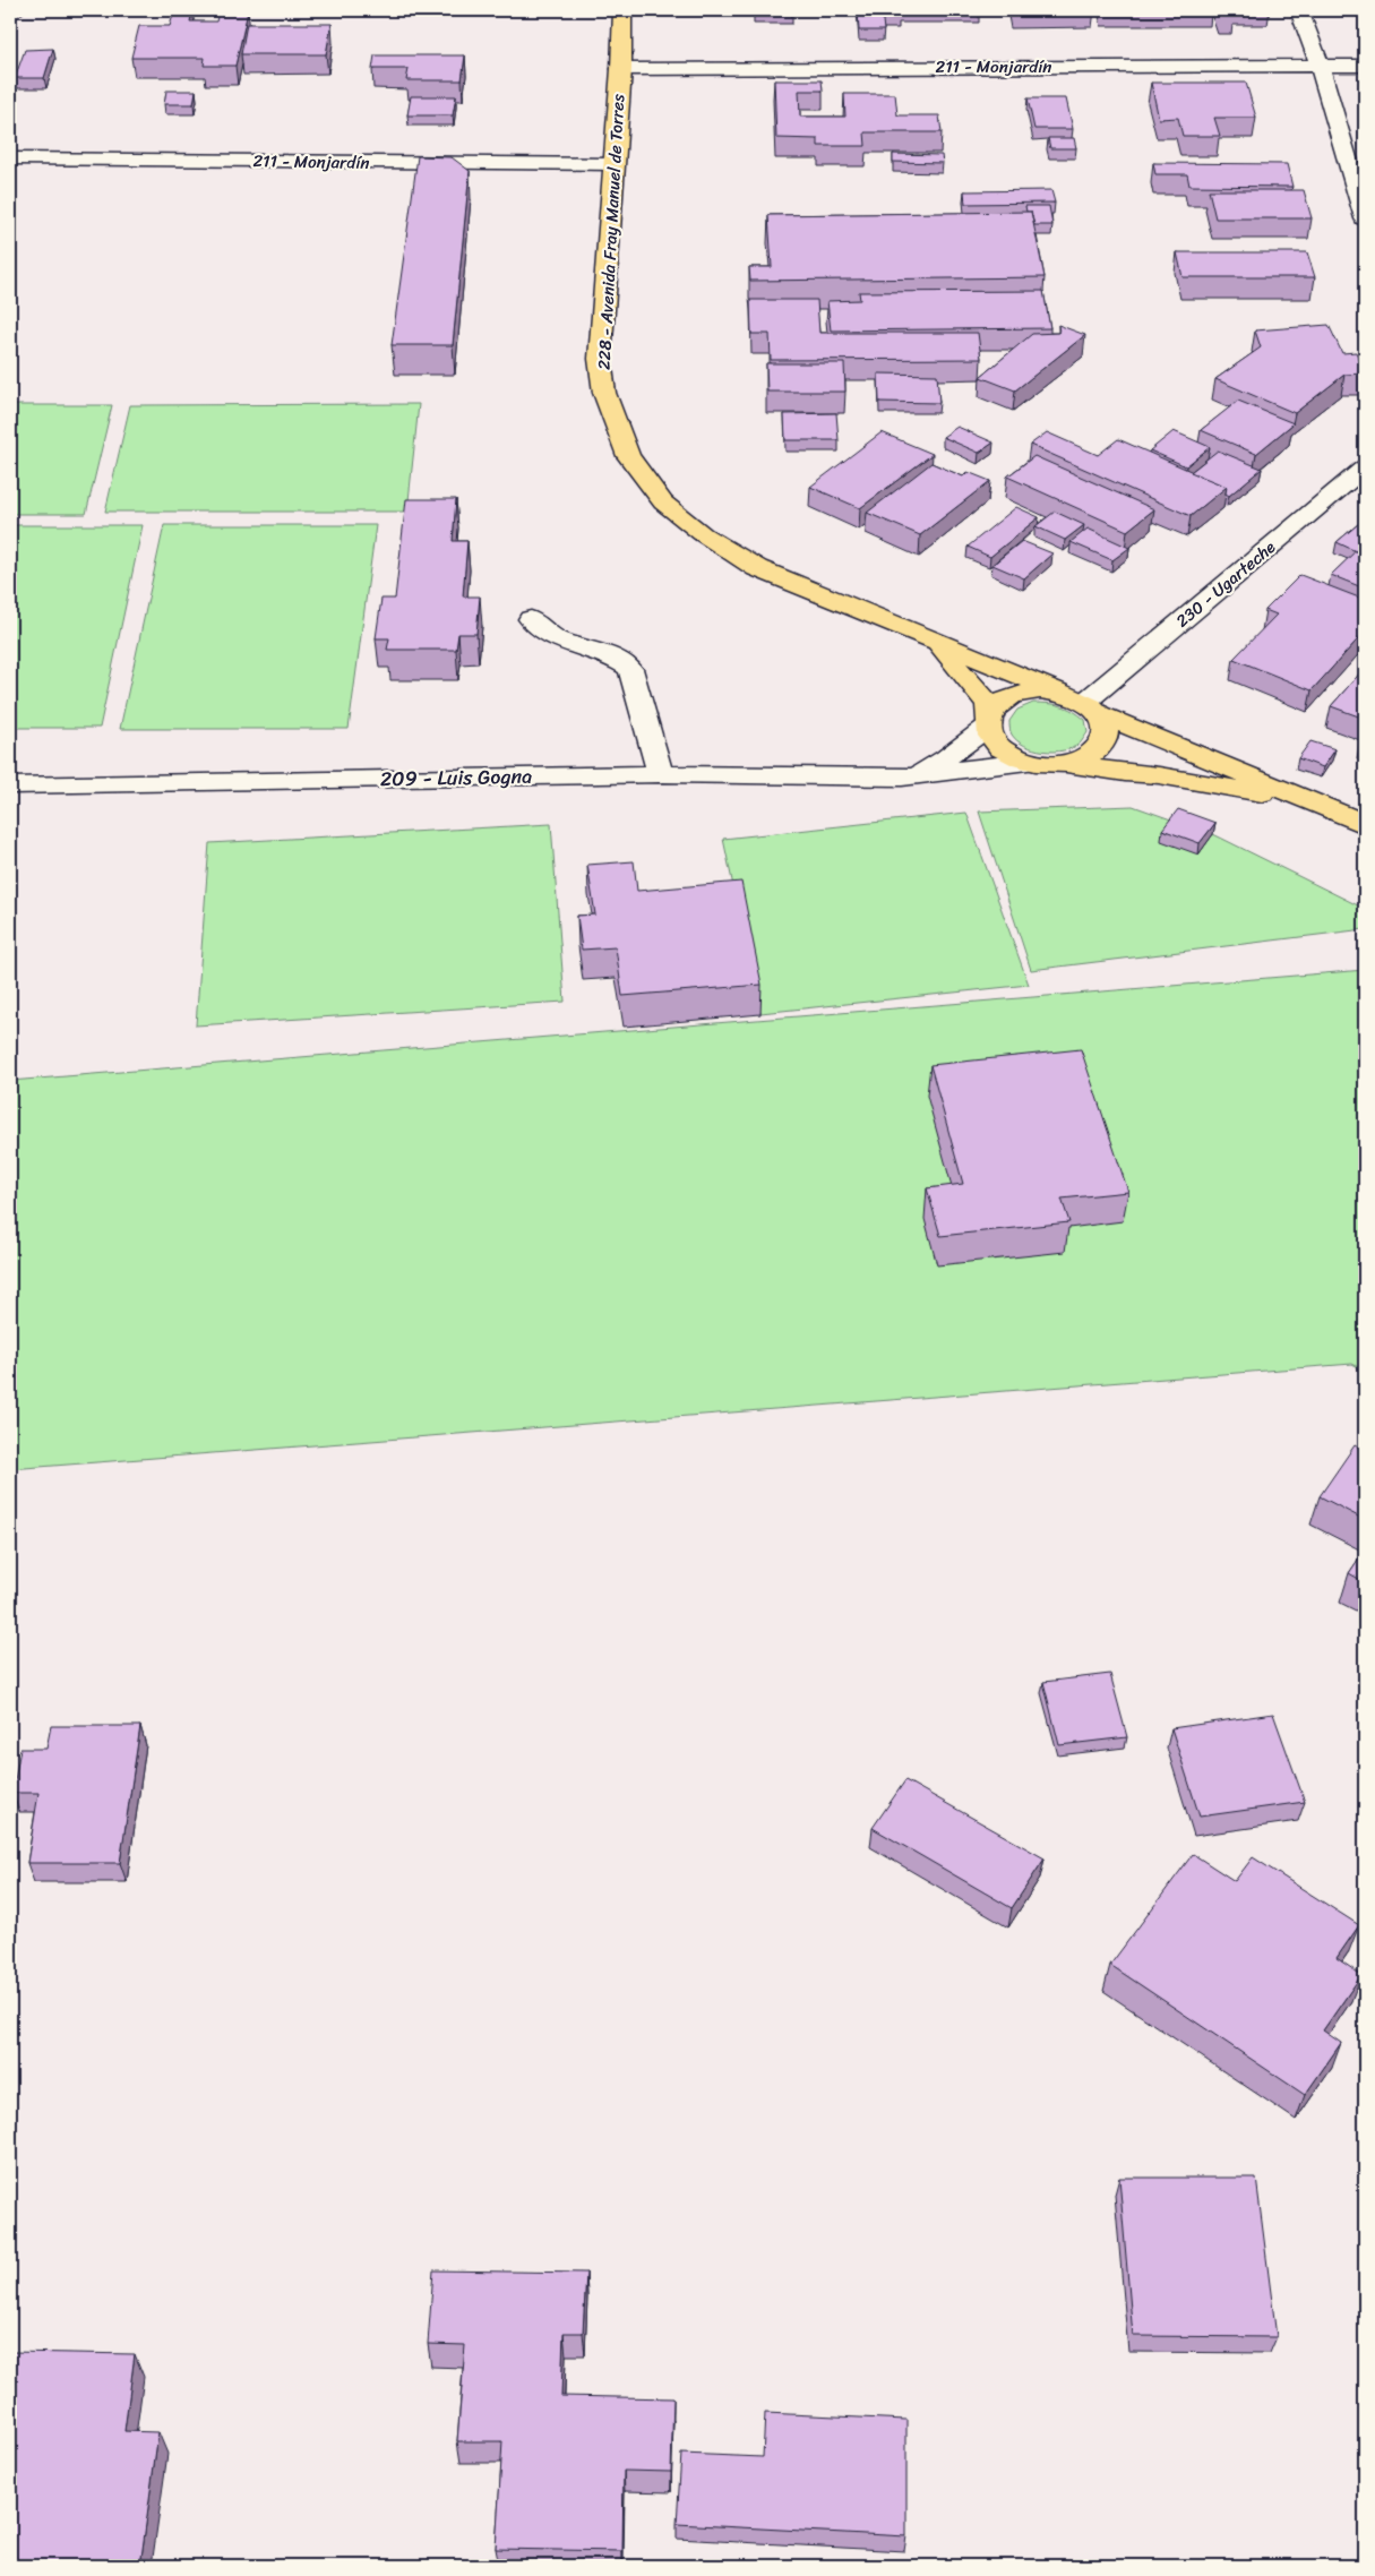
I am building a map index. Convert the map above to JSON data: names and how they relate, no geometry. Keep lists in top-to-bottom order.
{
  "streets": {
    "main road": ["228 - Avenida Fray Manuel de Torres"],
    "street": ["211 - Monjardín", "230 - Ugarteche", "209 - Luis Gogna"]
  },
  "crossings": [
    ["211 - Monjardín", "228 - Avenida Fray Manuel de Torres"],
    ["228 - Avenida Fray Manuel de Torres", "230 - Ugarteche"],
    ["228 - Avenida Fray Manuel de Torres", "209 - Luis Gogna"],
    ["230 - Ugarteche", "209 - Luis Gogna"]
  ]
}
